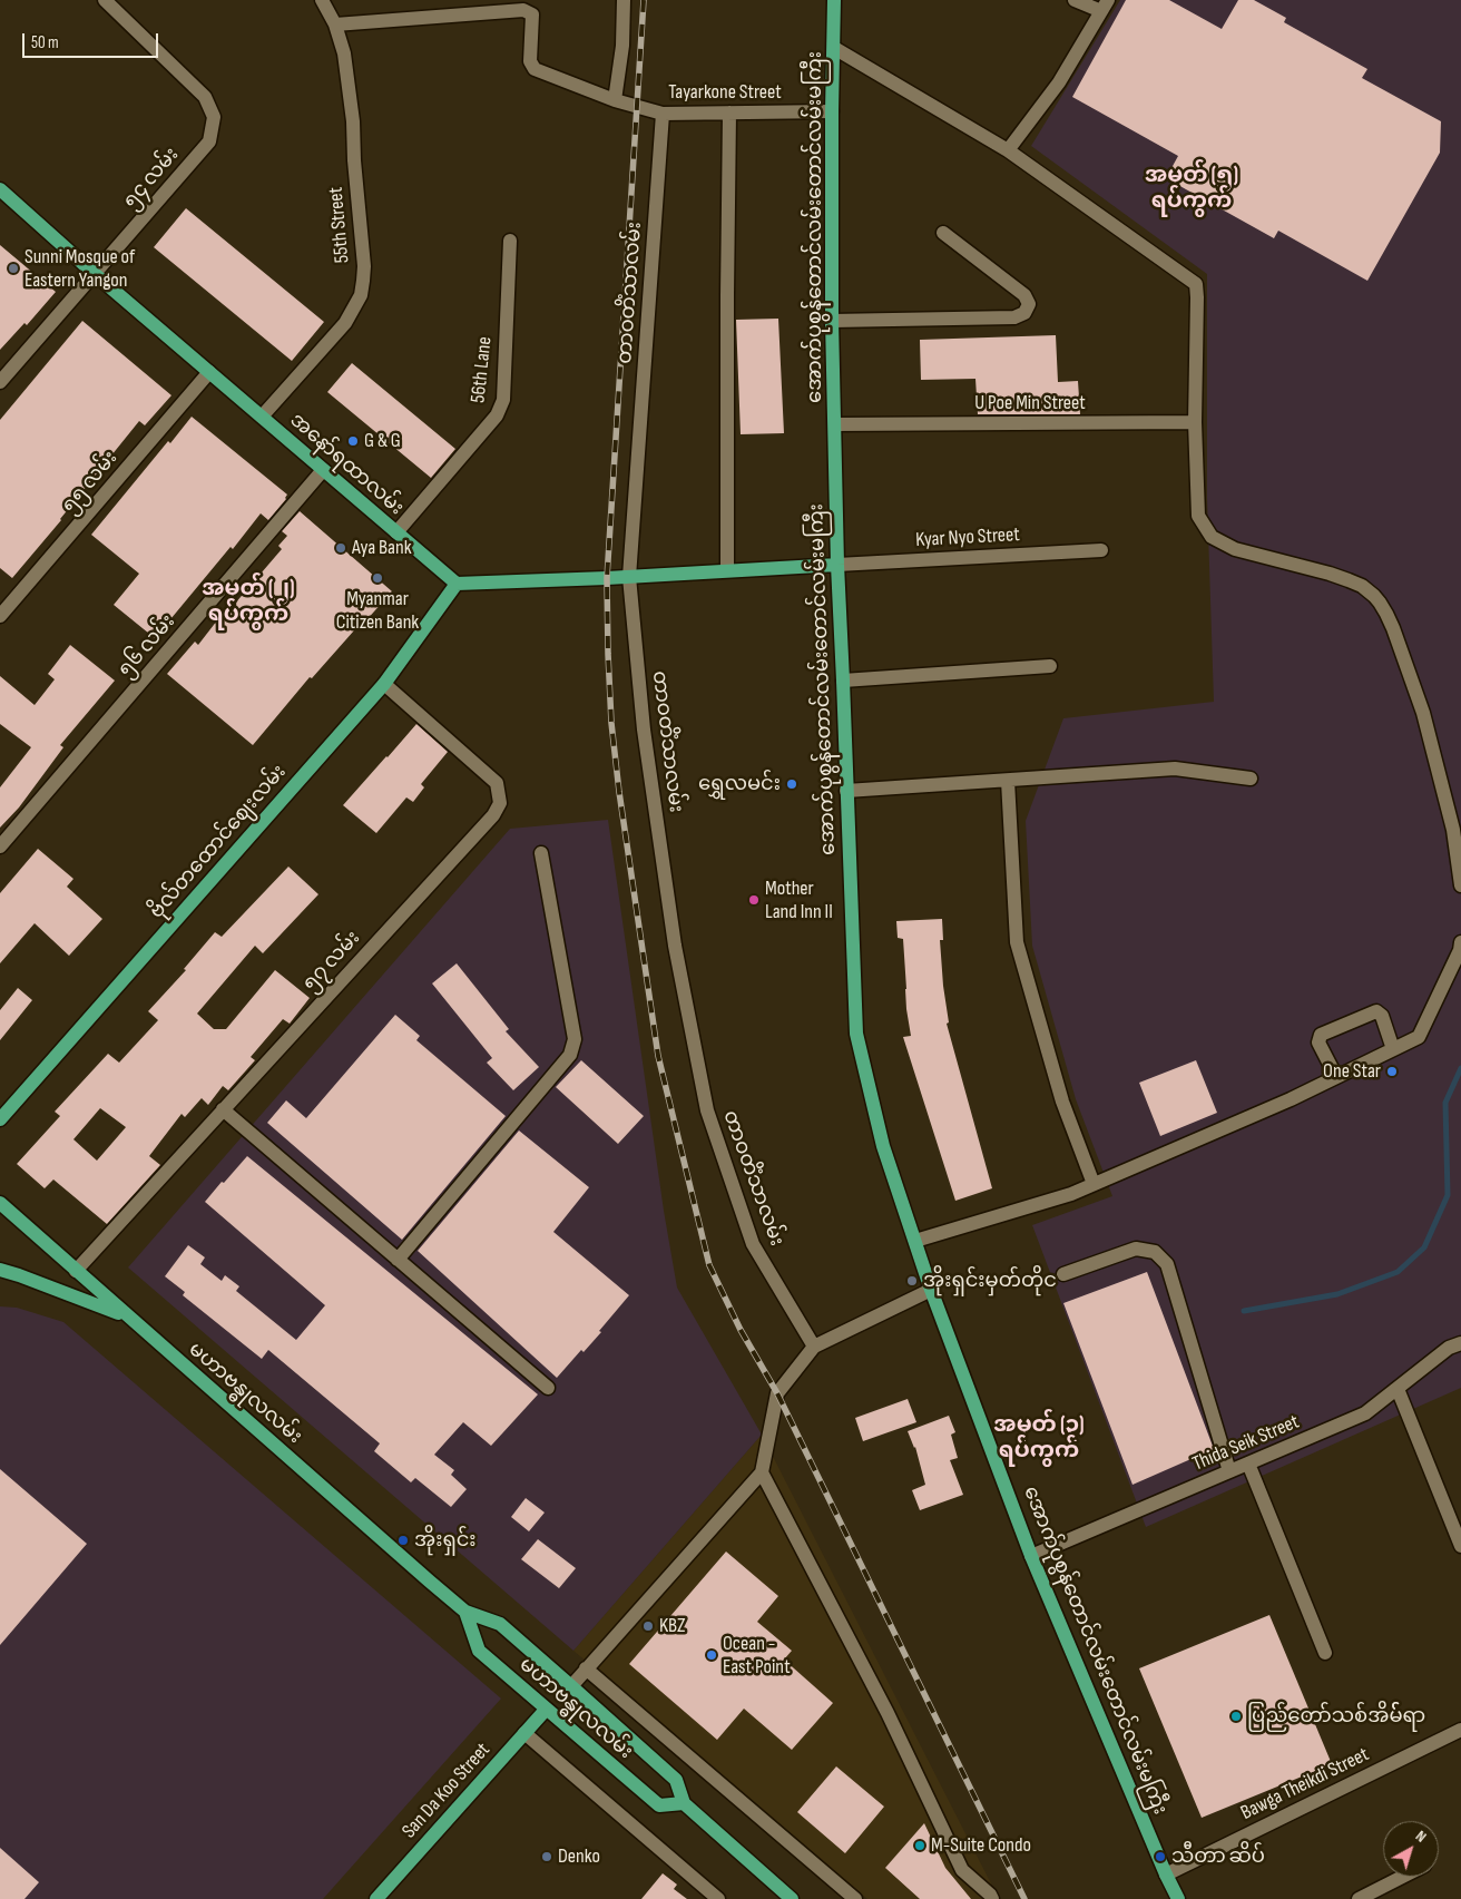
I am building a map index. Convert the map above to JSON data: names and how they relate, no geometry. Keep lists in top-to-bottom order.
{
  "streets": {
    "main road": [
      "အောက်ပုစွန်တောင်လမ်းတောင်လမ်းမကြီး",
      "အနော်ရထာလမ်း",
      "ဗိုလ်တထောင်ဈေးလမ်း",
      "မဟာဗန္ဓုလလမ်း",
      "San Da Koo Street"
    ],
    "street": [
      "Tayarkone Street",
      "၅၄ လမ်း",
      "55th Street",
      "တာဝတိံသာလမ်း",
      "56th Lane",
      "U Poe Min Street",
      "၅၅ လမ်း",
      "Kyar Nyo Street",
      "၅၆ လမ်း",
      "၅၇ လမ်း",
      "Thida Seik Street",
      "Bawga Theikdi Street"
    ]
  },
  "crossings": [
    ["Tayarkone Street", "55th Street"],
    ["Tayarkone Street", "အောက်ပုစွန်တောင်လမ်းတောင်လမ်းမကြီး"],
    ["Tayarkone Street", "တာဝတိံသာလမ်း"],
    ["၅၄ လမ်း", "အနော်ရထာလမ်း"],
    ["55th Street", "အနော်ရထာလမ်း"],
    ["အောက်ပုစွန်တောင်လမ်းတောင်လမ်းမကြီး", "U Poe Min Street"],
    ["အောက်ပုစွန်တောင်လမ်းတောင်လမ်းမကြီး", "Kyar Nyo Street"],
    ["အောက်ပုစွန်တောင်လမ်းတောင်လမ်းမကြီး", "Thida Seik Street"],
    ["အောက်ပုစွန်တောင်လမ်းတောင်လမ်းမကြီး", "Bawga Theikdi Street"],
    ["56th Lane", "အနော်ရထာလမ်း"],
    ["အနော်ရထာလမ်း", "၅၅ လမ်း"],
    ["အနော်ရထာလမ်း", "၅၆ လမ်း"],
    ["အနော်ရထာလမ်း", "ဗိုလ်တထောင်ဈေးလမ်း"],
    ["ဗိုလ်တထောင်ဈေးလမ်း", "၅၇ လမ်း"],
    ["၅၇ လမ်း", "မဟာဗန္ဓုလလမ်း"],
    ["မဟာဗန္ဓုလလမ်း", "San Da Koo Street"]
  ],
  "districts": ["အမှတ် (၅) ရပ်ကွက်", "အမှတ် (၂) ရပ်ကွက်", "အမှတ် (၃) ရပ်ကွက်"],
  "places": [
    "Sunni Mosque of Eastern Yangon",
    "G & G",
    "Aya Bank",
    "Myanmar Citizen Bank",
    "ရွှေလမင်း",
    "Mother Land Inn II",
    "One Star",
    "အိုးရှင်းမှတ်တိုင",
    "အိုးရှင်း",
    "KBZ",
    "Ocean - East Point",
    "ပြည်တော်သစ်အိမ််ရာ",
    "M-Suite Condo",
    "Denko",
    "သီတာ ဆိပ်"
  ],
  "scale_bar": "50 m",
  "north": "top right"
}
